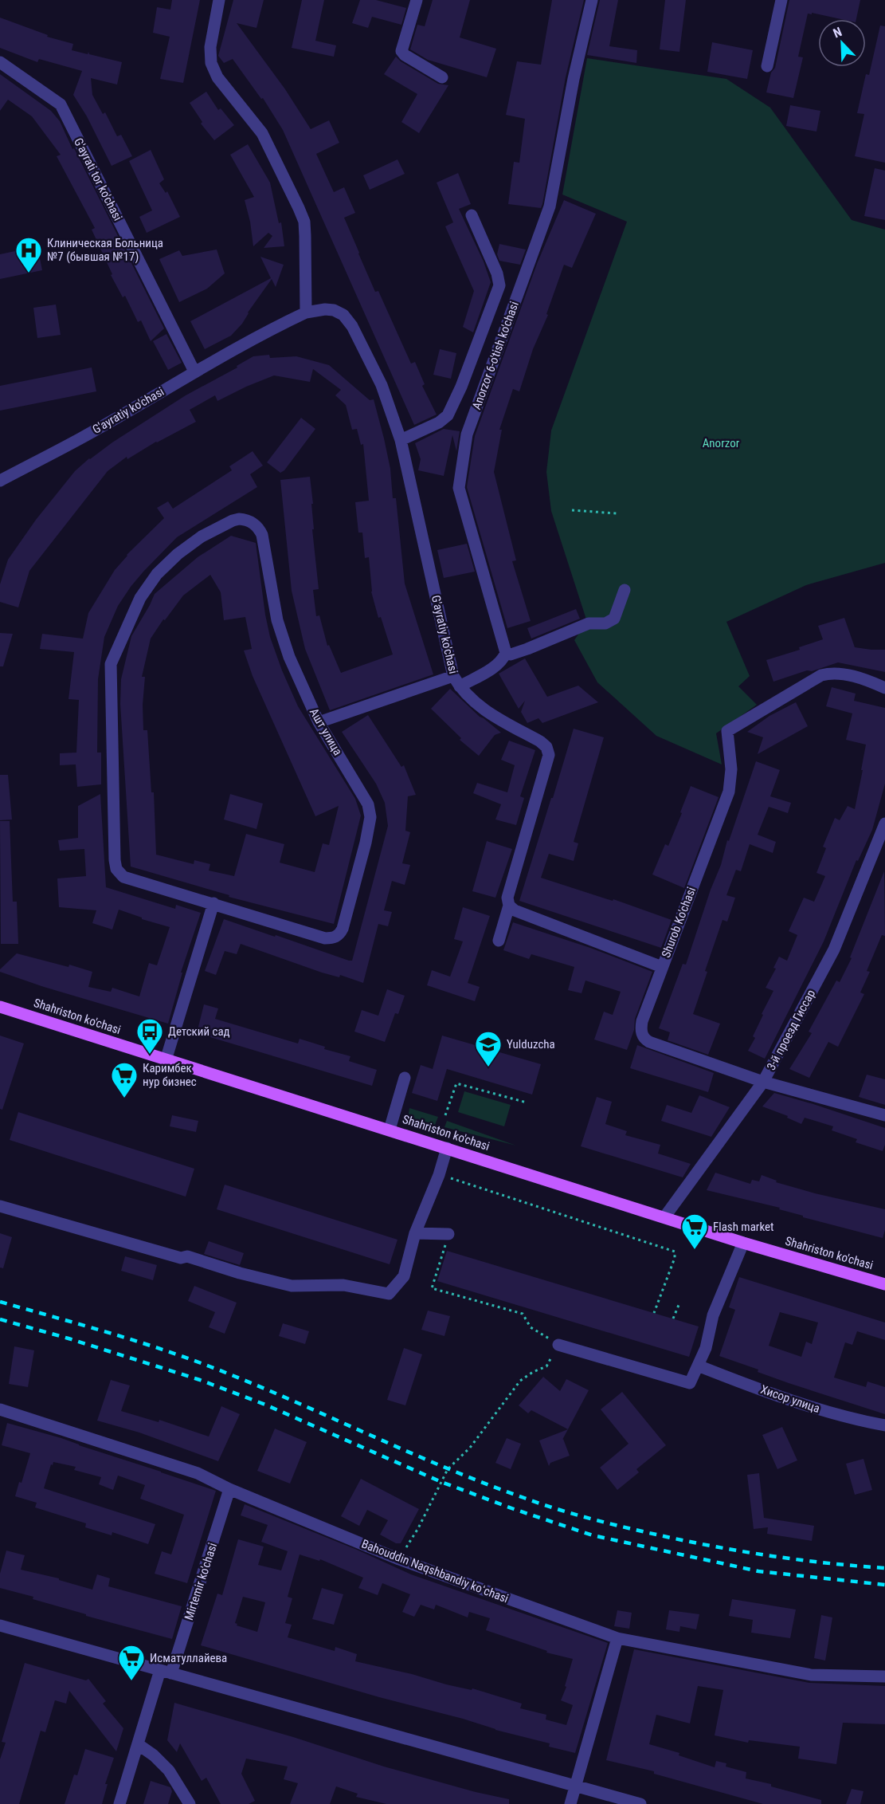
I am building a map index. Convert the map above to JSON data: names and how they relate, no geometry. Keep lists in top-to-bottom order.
{
  "streets": {
    "main road": ["Shahriston ko'chasi"],
    "street": [
      "G'ayrati tor ko'chasi",
      "Anorzor 6-o'tish ko'chasi",
      "G'ayratiy ko'chasi",
      "Ашт улица",
      "Shurob Ko'chasi",
      "3-й проезд Гиссар",
      "Хисор улица",
      "Bahouddin Naqshbandiy koʻchasi",
      "Mirtemir ko'chasi"
    ]
  },
  "crossings": [
    ["G'ayrati tor ko'chasi", "G'ayratiy ko'chasi"],
    ["Shurob Ko'chasi", "3-й проезд Гиссар"],
    ["Shahriston ko'chasi", "3-й проезд Гиссар"],
    ["Bahouddin Naqshbandiy koʻchasi", "Mirtemir ko'chasi"]
  ],
  "parks": ["Anorzor"],
  "places": {
    "hospital": ["Клиническая Больница №7 (бывшая №17)"],
    "bus stop": ["Детский сад"],
    "school or university": ["Yulduzcha"],
    "supermarket": ["Каримбек нур бизнес", "Flash market", "Исматуллайева"]
  },
  "north": "top left"
}
